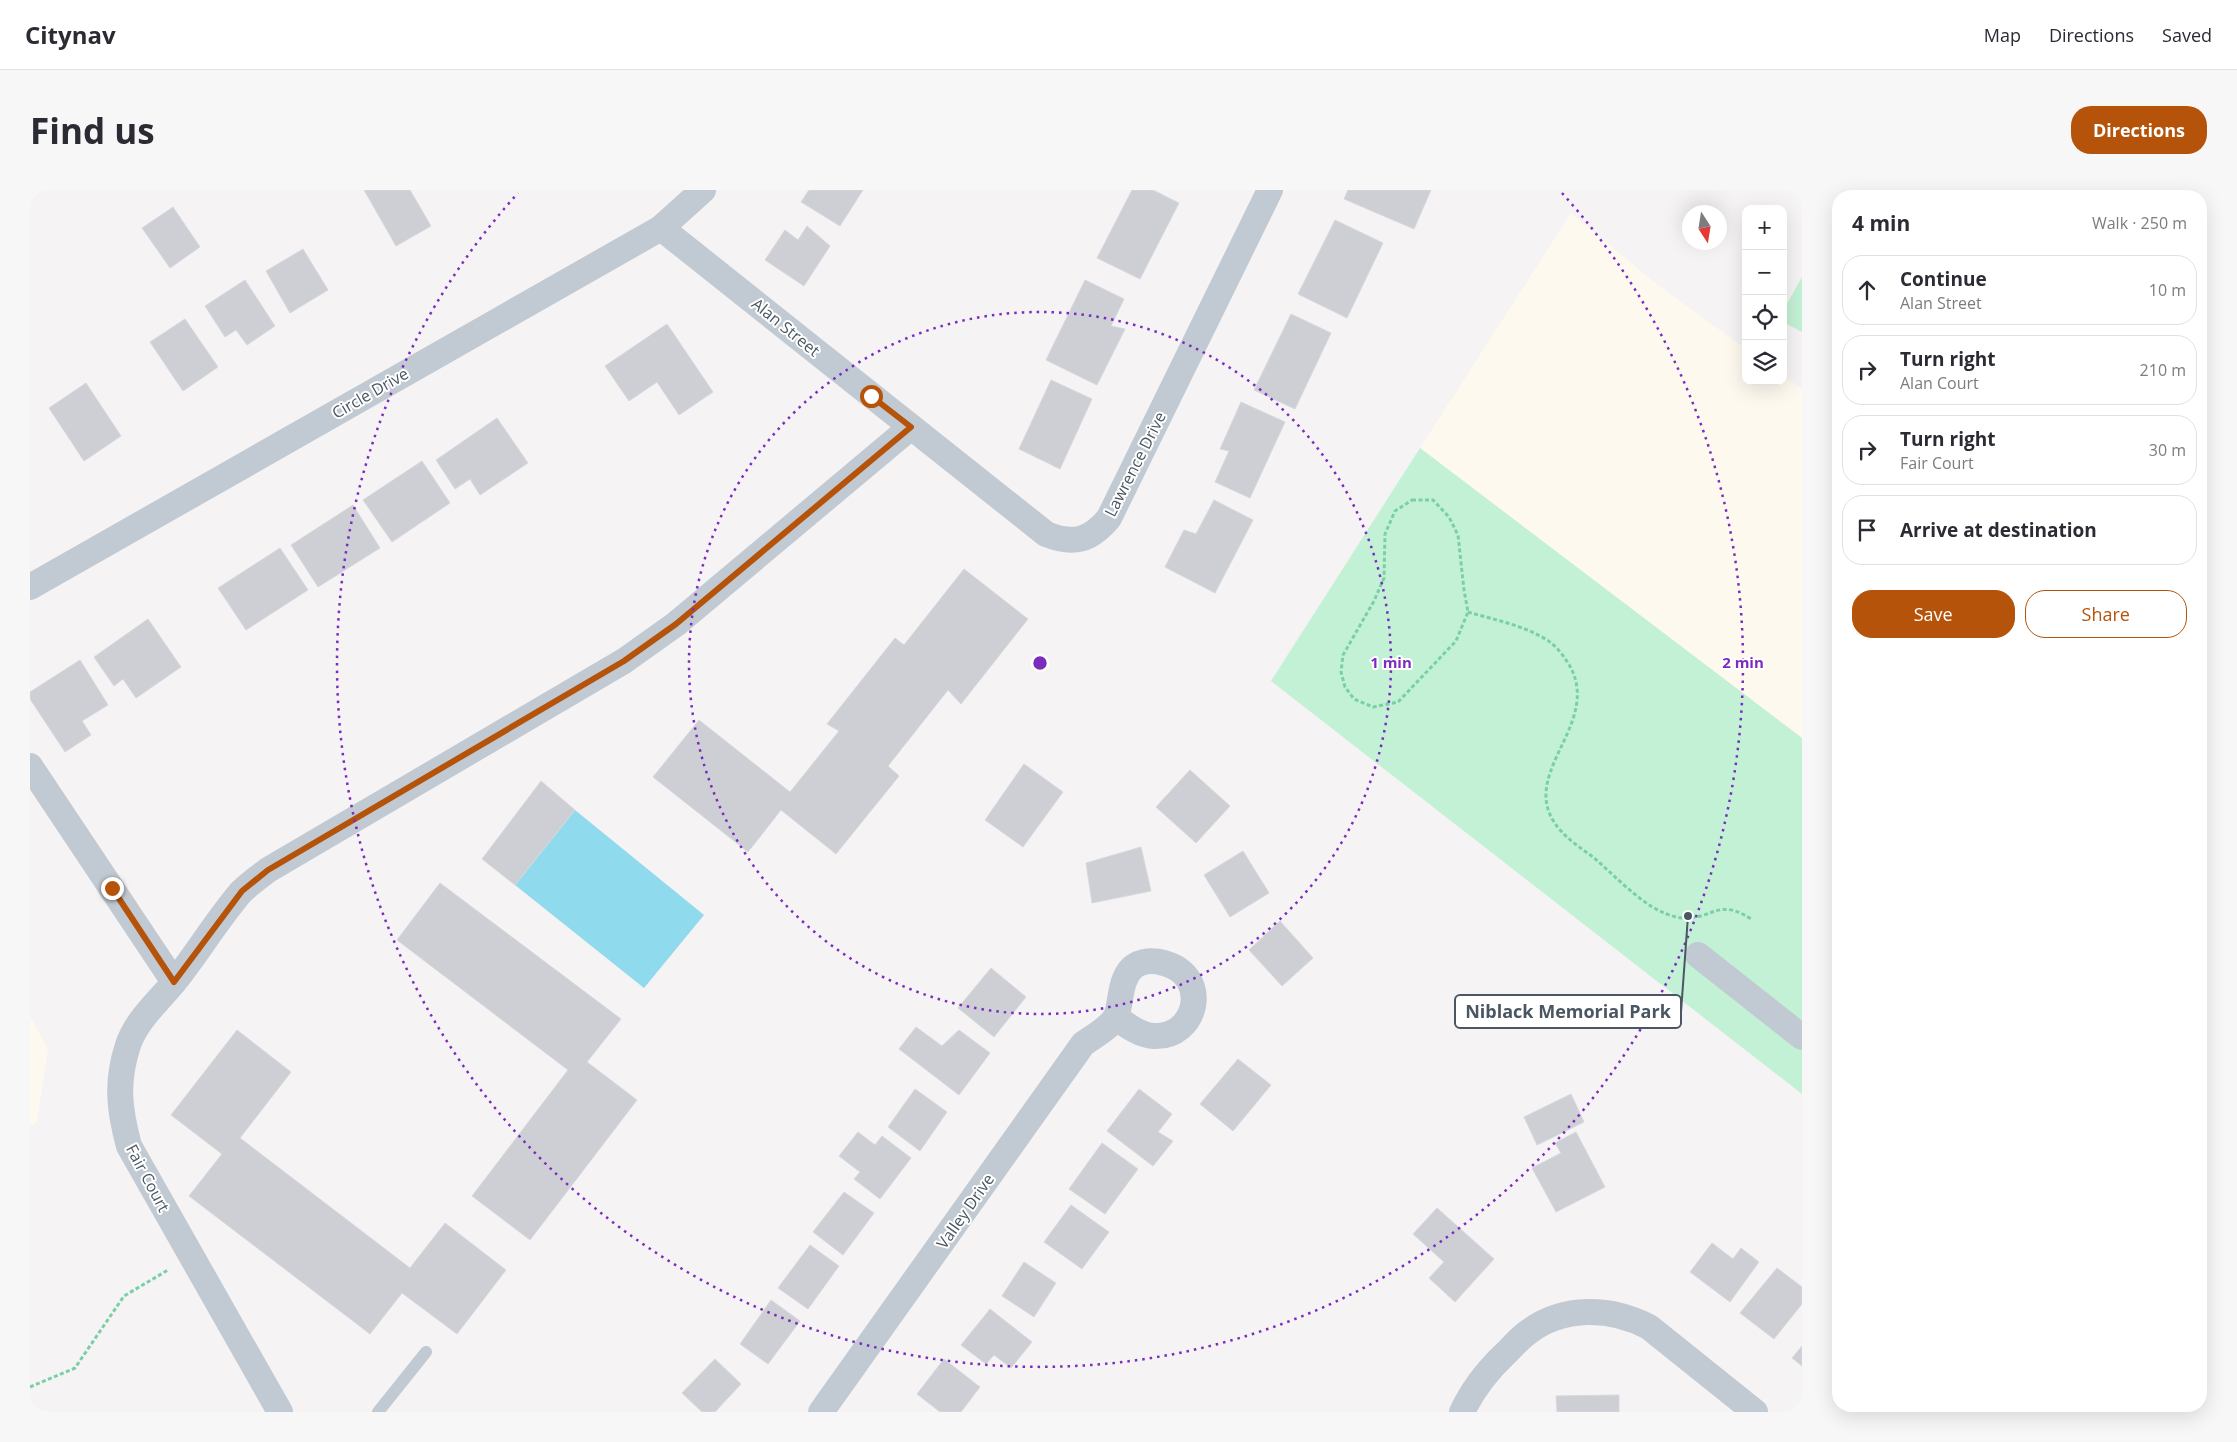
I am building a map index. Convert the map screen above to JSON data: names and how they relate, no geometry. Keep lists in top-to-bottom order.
{
  "streets": {
    "street": [
      "Alan Street",
      "Circle Drive",
      "Lawrence Drive",
      "Fair Court",
      "Valley Drive"
    ]
  },
  "crossings": [
    ["Alan Street", "Circle Drive"],
    ["Alan Street", "Lawrence Drive"],
    ["Alan Street", "Fair Court"],
    ["Lawrence Drive", "Fair Court"]
  ],
  "places": ["Niblack Memorial Park"],
  "north": "bottom",
  "page": {
    "header": "Citynav",
    "nav": ["Map", "Directions", "Saved"],
    "buttons": [
      "Directions",
      ["Save", "Share"]
    ],
    "title": "Find us",
    "heading": ["4 min", "Walk · 250 m"],
    "map_buttons": ["+", "−"],
    "list": [
      ["Continue", "Alan Street", "10 m"],
      ["Turn right", "Alan Court", "210 m"],
      ["Turn right", "Fair Court", "30 m"],
      "Arrive at destination"
    ]
  },
  "rings": ["1 min", "2 min"]
}
